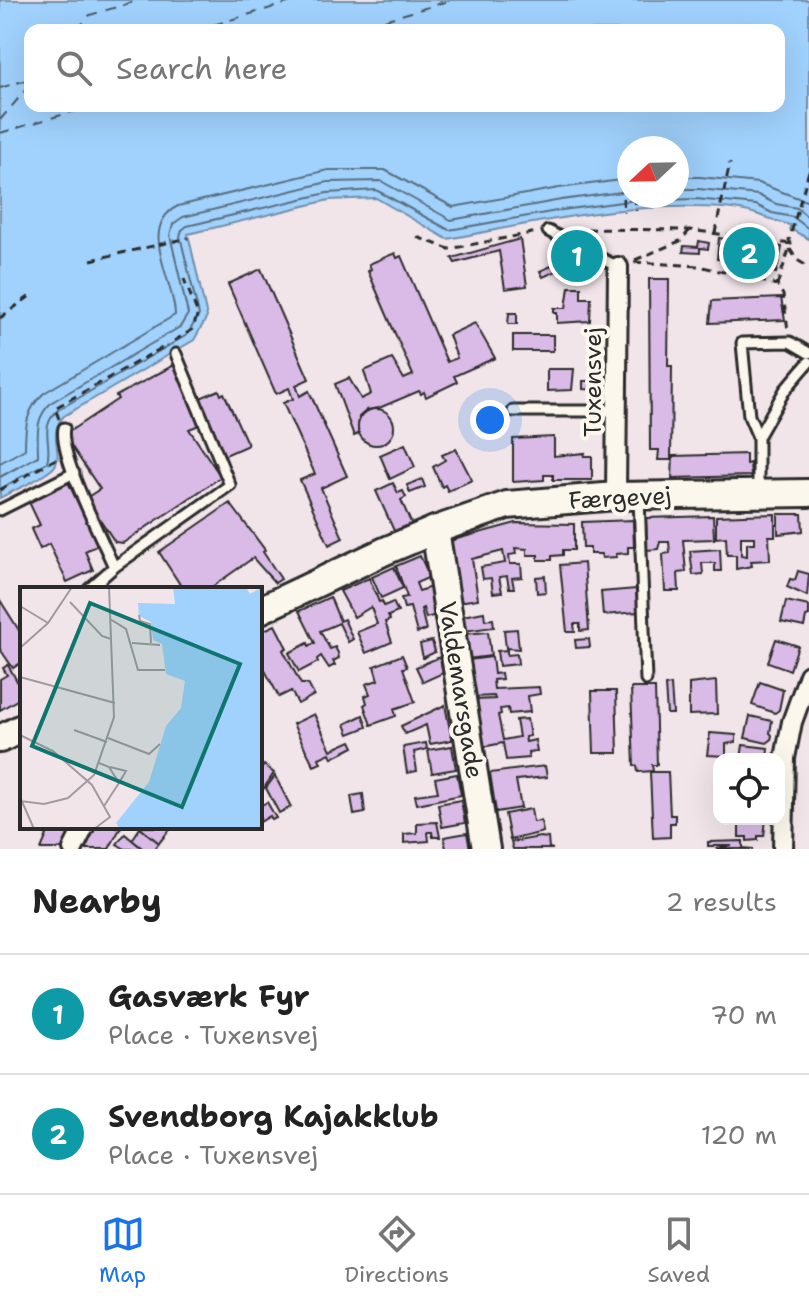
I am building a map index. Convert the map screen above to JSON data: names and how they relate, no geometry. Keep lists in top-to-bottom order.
{
  "streets": {
    "street": ["Tuxensvej", "Færgevej", "Valdemarsgade"]
  },
  "crossings": [
    ["Tuxensvej", "Færgevej"],
    ["Færgevej", "Valdemarsgade"]
  ],
  "north": "left",
  "page": {
    "search": "Search here",
    "pins": ["2", "1"],
    "heading": ["Nearby", "2 results"],
    "list": [
      {
        "mark": "1",
        "name": "Gasværk Fyr",
        "note": "Place · Tuxensvej",
        "value": "70 m"
      },
      {
        "mark": "2",
        "name": "Svendborg Kajakklub",
        "note": "Place · Tuxensvej",
        "value": "120 m"
      }
    ],
    "nav": ["Map", "Directions", "Saved"]
  }
}
